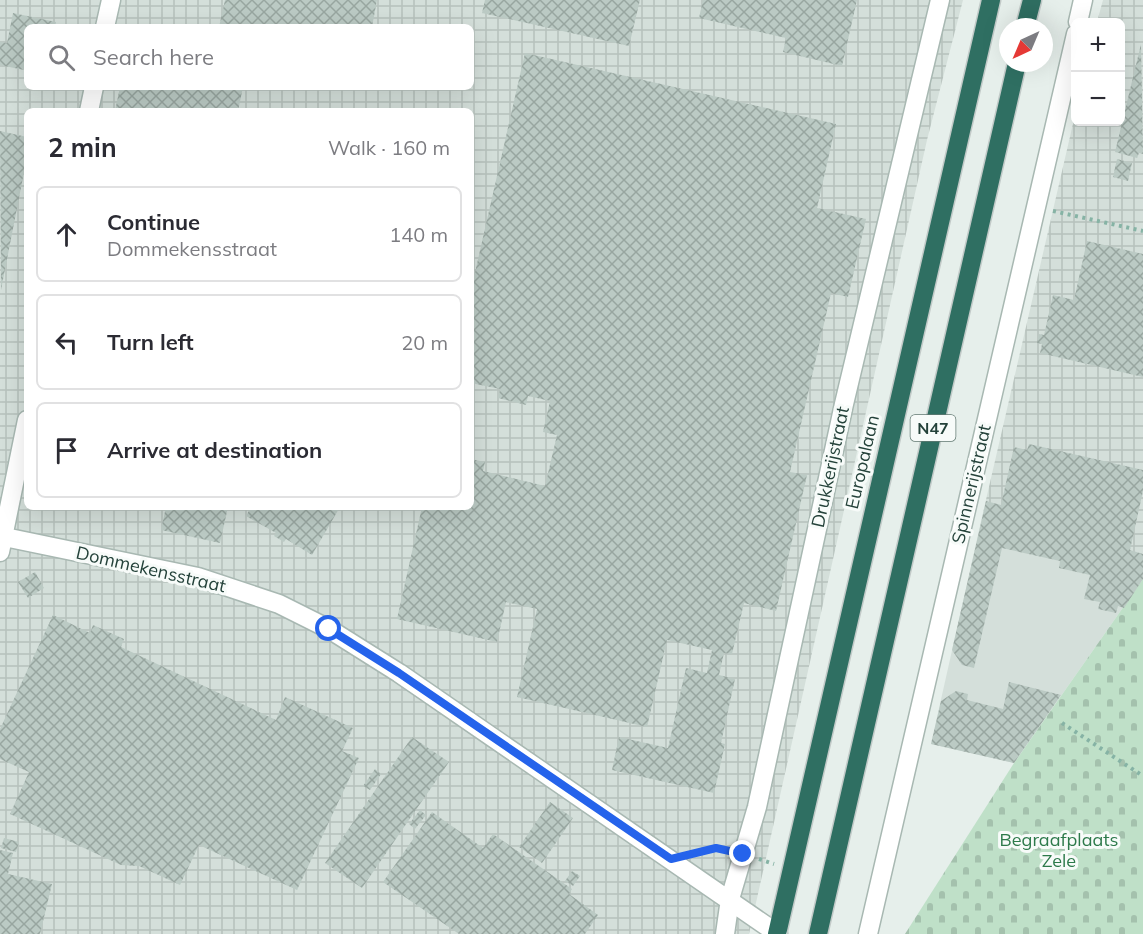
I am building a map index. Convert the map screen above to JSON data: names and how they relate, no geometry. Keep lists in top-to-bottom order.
{
  "streets": {
    "highway": ["N47", "Europalaan"],
    "street": ["Drukkerijstraat", "Spinnerijstraat", "Dommekensstraat"]
  },
  "crossings": [
    ["Europalaan", "Dommekensstraat"],
    ["Drukkerijstraat", "Dommekensstraat"]
  ],
  "parks": ["Begraafplaats Zele"],
  "north": "bottom left",
  "page": {
    "map_buttons": ["+", "−"],
    "search": "Search here",
    "heading": ["2 min", "Walk · 160 m"],
    "list": [
      ["Continue", "Dommekensstraat", "140 m"],
      ["Turn left", "20 m"],
      "Arrive at destination"
    ]
  }
}
